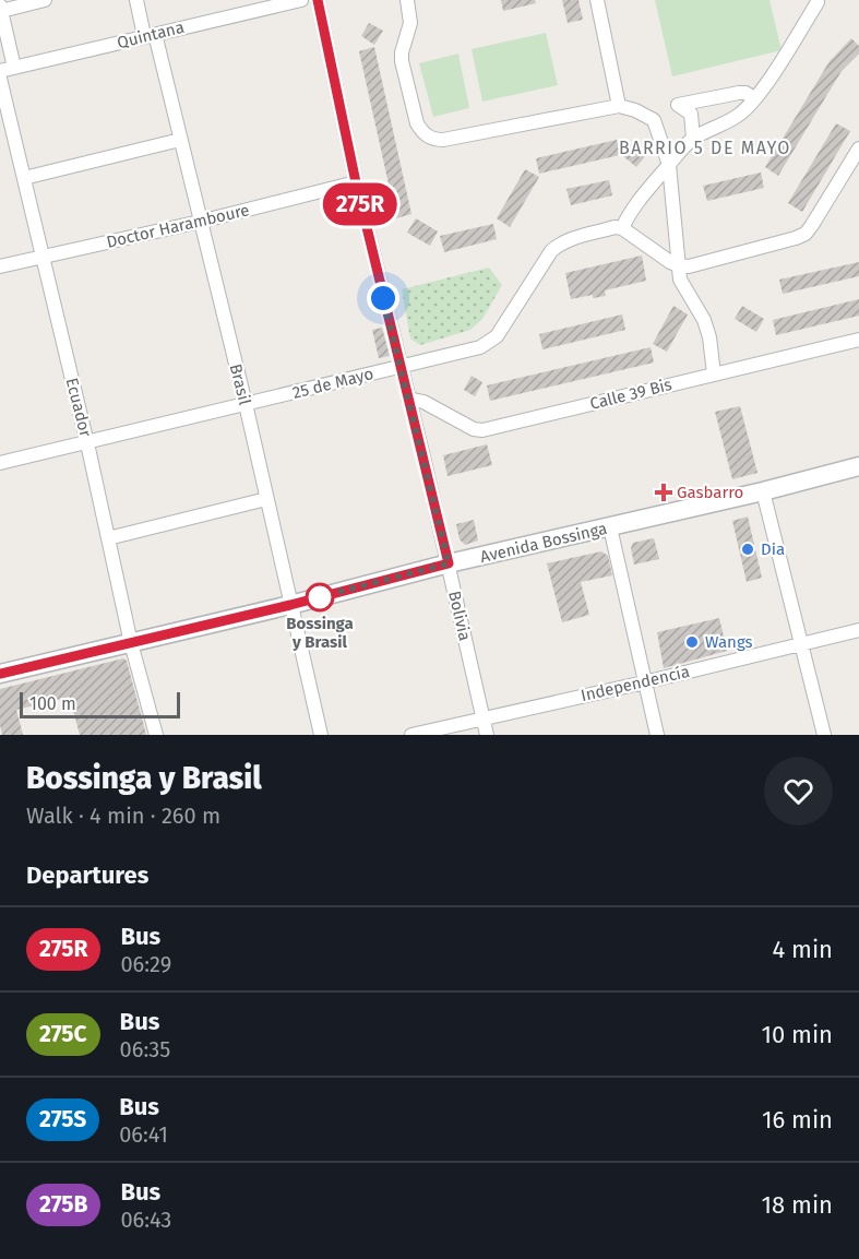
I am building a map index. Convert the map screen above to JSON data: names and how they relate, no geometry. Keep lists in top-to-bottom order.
{
  "streets": {
    "main road": ["Avenida Bossinga"],
    "street": [
      "Quintana",
      "Doctor Haramboure",
      "25 de Mayo",
      "Brasil",
      "Calle 39 Bis",
      "Ecuador",
      "Bolivia",
      "Independencía"
    ]
  },
  "crossings": [
    ["Quintana", "Brasil"],
    ["Doctor Haramboure", "Brasil"],
    ["Doctor Haramboure", "Ecuador"],
    ["Doctor Haramboure", "Bolivia"],
    ["25 de Mayo", "Brasil"],
    ["25 de Mayo", "Ecuador"],
    ["25 de Mayo", "Bolivia"],
    ["Brasil", "Avenida Bossinga"],
    ["Calle 39 Bis", "Bolivia"],
    ["Ecuador", "Avenida Bossinga"],
    ["Avenida Bossinga", "Bolivia"],
    ["Bolivia", "Independencía"]
  ],
  "districts": ["BARRIO 5 DE MAYO"],
  "places": {
    "health": ["Gasbarro"],
    "other": ["Dia", "Bossinga y Brasil", "Wangs"]
  },
  "lines": ["bus line 275R"],
  "scale_bar": "100 m",
  "page": {
    "on_map": "275R",
    "scale": "100 m",
    "heading": [
      ["Bossinga y Brasil", "Walk · 4 min · 260 m"],
      "Departures"
    ],
    "list": [
      {
        "mark": "275R",
        "name": "Bus",
        "note": "06:29",
        "value": "4 min"
      },
      {
        "mark": "275C",
        "name": "Bus",
        "note": "06:35",
        "value": "10 min"
      },
      {
        "mark": "275S",
        "name": "Bus",
        "note": "06:41",
        "value": "16 min"
      },
      {
        "mark": "275B",
        "name": "Bus",
        "note": "06:43",
        "value": "18 min"
      }
    ]
  }
}
